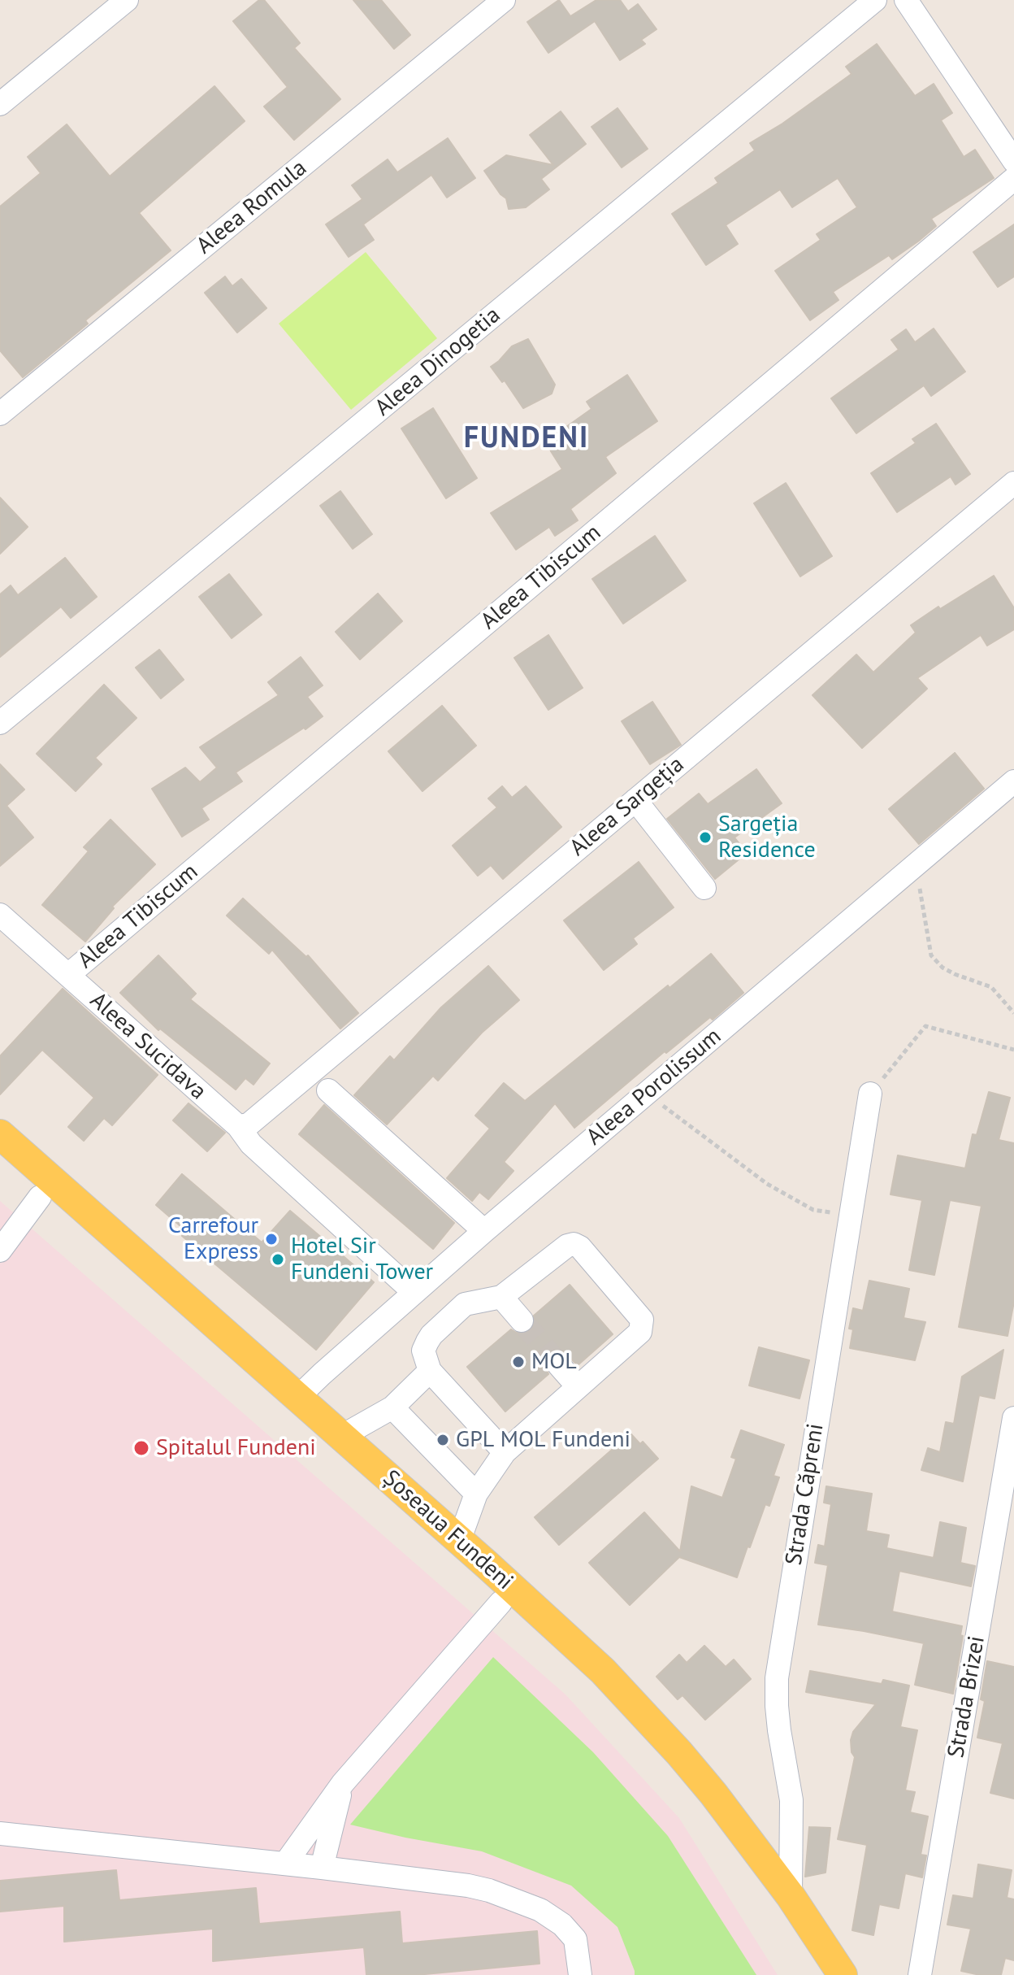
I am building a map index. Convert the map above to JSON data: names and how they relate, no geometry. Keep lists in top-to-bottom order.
{
  "streets": {
    "main road": ["Șoseaua Fundeni"],
    "street": [
      "Aleea Romula",
      "Aleea Dinogetia",
      "Aleea Tibiscum",
      "Aleea Sargeția",
      "Aleea Sucidava",
      "Aleea Porolissum",
      "Strada Căpreni",
      "Strada Brizei"
    ]
  },
  "crossings": [
    ["Aleea Tibiscum", "Aleea Sucidava"],
    ["Aleea Sargeția", "Aleea Sucidava"],
    ["Aleea Sucidava", "Aleea Porolissum"],
    ["Aleea Porolissum", "Șoseaua Fundeni"],
    ["Strada Căpreni", "Șoseaua Fundeni"]
  ],
  "districts": ["FUNDENI"],
  "places": [
    "Sargeția Residence",
    "Carrefour Express",
    "Hotel Sir Fundeni Tower",
    "MOL",
    "GPL MOL Fundeni",
    "Spitalul Fundeni"
  ]
}
